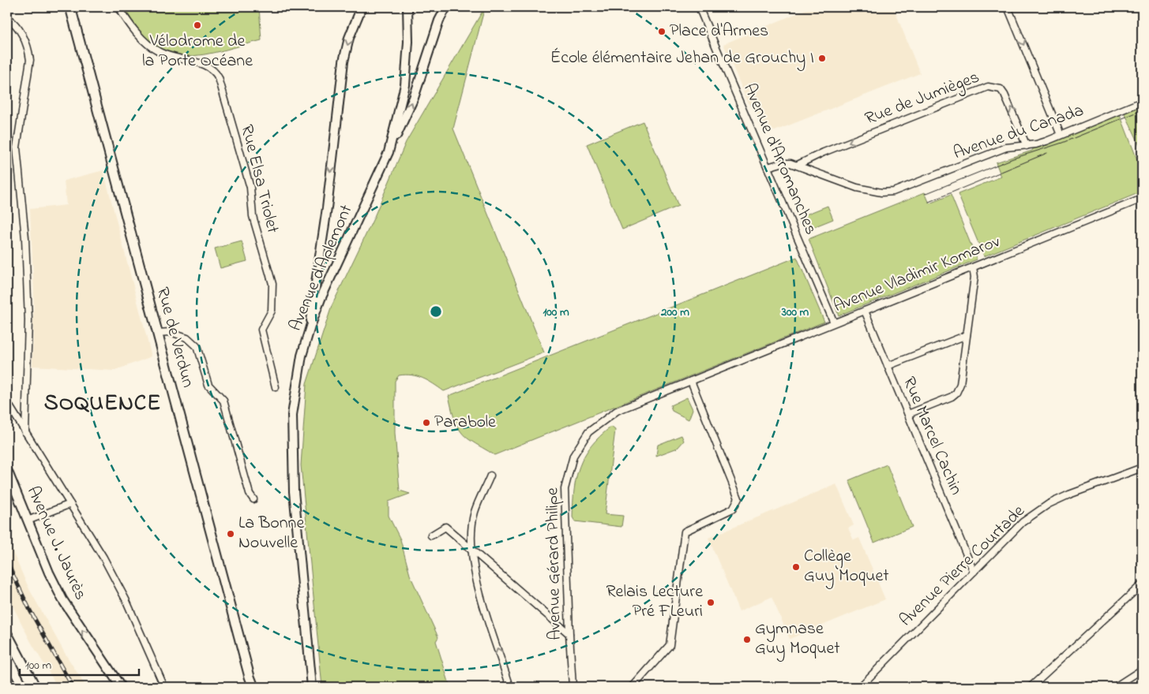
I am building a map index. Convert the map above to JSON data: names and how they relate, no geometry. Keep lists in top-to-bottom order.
{
  "streets": {
    "main road": ["Rue de Verdun"],
    "street": [
      "Rue de Jumièges",
      "Avenue du Canada",
      "Avenue d'Arromanches",
      "Rue Elsa Triolet",
      "Avenue d'Aplemont",
      "Avenue Vladimir Komarov",
      "Rue Marcel Cachin",
      "Avenue J. Jaurès",
      "Avenue Gérard Philipe",
      "Avenue Pierre Courtade"
    ]
  },
  "crossings": [
    ["Rue de Jumièges", "Avenue du Canada"],
    ["Avenue du Canada", "Avenue d'Arromanches"],
    ["Avenue d'Arromanches", "Avenue Vladimir Komarov"],
    ["Avenue Vladimir Komarov", "Rue Marcel Cachin"],
    ["Avenue Vladimir Komarov", "Avenue Gérard Philipe"],
    ["Rue Marcel Cachin", "Avenue Pierre Courtade"]
  ],
  "one_way": ["Rue de Jumièges"],
  "districts": ["SOQUENCE"],
  "places": [
    "Vélodrome de la Porte Océane",
    "Place d'Armes",
    "École élémentaire Jehan de Grouchy I",
    "Parabole",
    "La Bonne Nouvelle",
    "Collège Guy Moquet",
    "Relais Lecture Pré FLeuri",
    "Gymnase Guy Moquet"
  ],
  "scale_bar": "100 m",
  "rings": ["100 m", "200 m", "300 m"]
}
